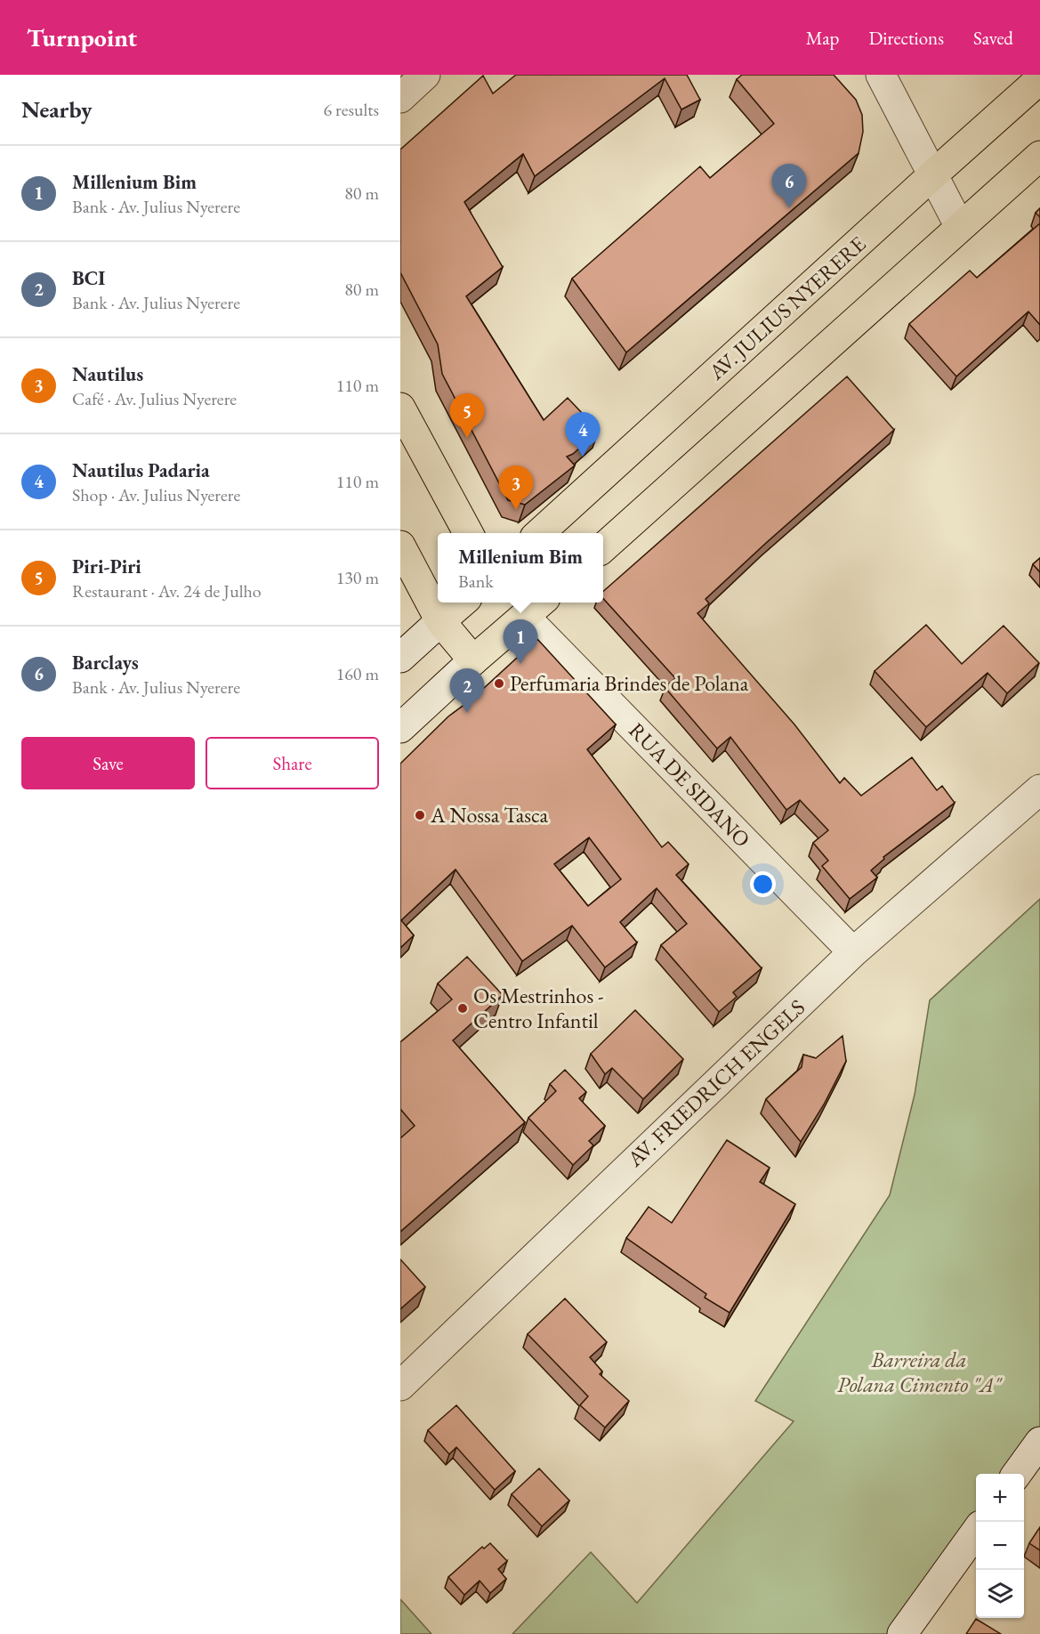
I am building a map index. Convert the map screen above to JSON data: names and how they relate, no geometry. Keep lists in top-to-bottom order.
{
  "streets": {
    "main road": ["AV. JULIUS NYERERE"],
    "street": ["RUA DE SIDANO", "AV. FRIEDRICH ENGELS"]
  },
  "crossings": [
    ["RUA DE SIDANO", "AV. FRIEDRICH ENGELS"]
  ],
  "parks": ["Barreira da Polana Cimento \"A\""],
  "places": ["Perfumaria Brindes de Polana", "A Nossa Tasca", "Os Mestrinhos - Centro Infantil"],
  "page": {
    "header": "Turnpoint",
    "nav": ["Map", "Directions", "Saved"],
    "heading": ["Nearby", "6 results"],
    "list": [
      {
        "mark": "1",
        "name": "Millenium Bim",
        "note": "Bank · Av. Julius Nyerere",
        "value": "80 m"
      },
      {
        "mark": "2",
        "name": "BCI",
        "note": "Bank · Av. Julius Nyerere",
        "value": "80 m"
      },
      {
        "mark": "3",
        "name": "Nautilus",
        "note": "Café · Av. Julius Nyerere",
        "value": "110 m"
      },
      {
        "mark": "4",
        "name": "Nautilus Padaria",
        "note": "Shop · Av. Julius Nyerere",
        "value": "110 m"
      },
      {
        "mark": "5",
        "name": "Piri-Piri",
        "note": "Restaurant · Av. 24 de Julho",
        "value": "130 m"
      },
      {
        "mark": "6",
        "name": "Barclays",
        "note": "Bank · Av. Julius Nyerere",
        "value": "160 m"
      }
    ],
    "pins": [
      "6",
      "5",
      "4",
      "3",
      "1",
      "2"
    ],
    "popup": ["Millenium Bim", "Bank"],
    "buttons": ["Save", "Share"],
    "map_buttons": ["+", "−"]
  }
}
